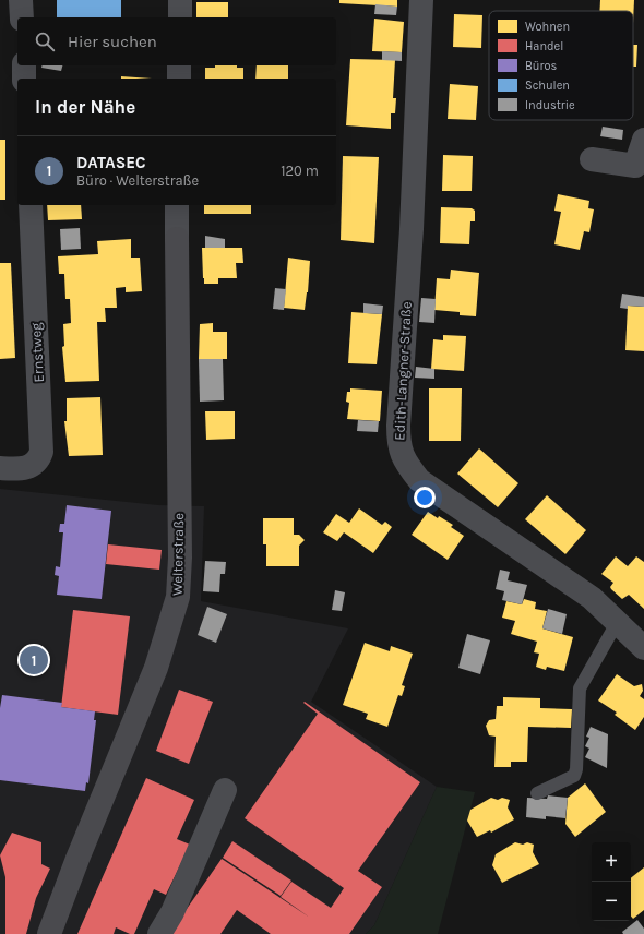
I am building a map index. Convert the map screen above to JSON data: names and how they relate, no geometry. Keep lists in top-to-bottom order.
{
  "streets": {
    "street": ["Ernstweg", "Edith-Langner-Straße", "Welterstraße"]
  },
  "legend": [
    "Wohnen",
    "Handel",
    "Büros",
    "Schulen",
    "Industrie"
  ],
  "page": {
    "search": "Hier suchen",
    "heading": "In der Nähe",
    "list": [
      {
        "mark": "1",
        "name": "DATASEC",
        "note": "Büro · Welterstraße",
        "value": "120 m"
      }
    ],
    "pins": "1",
    "map_buttons": ["+", "−"]
  }
}
